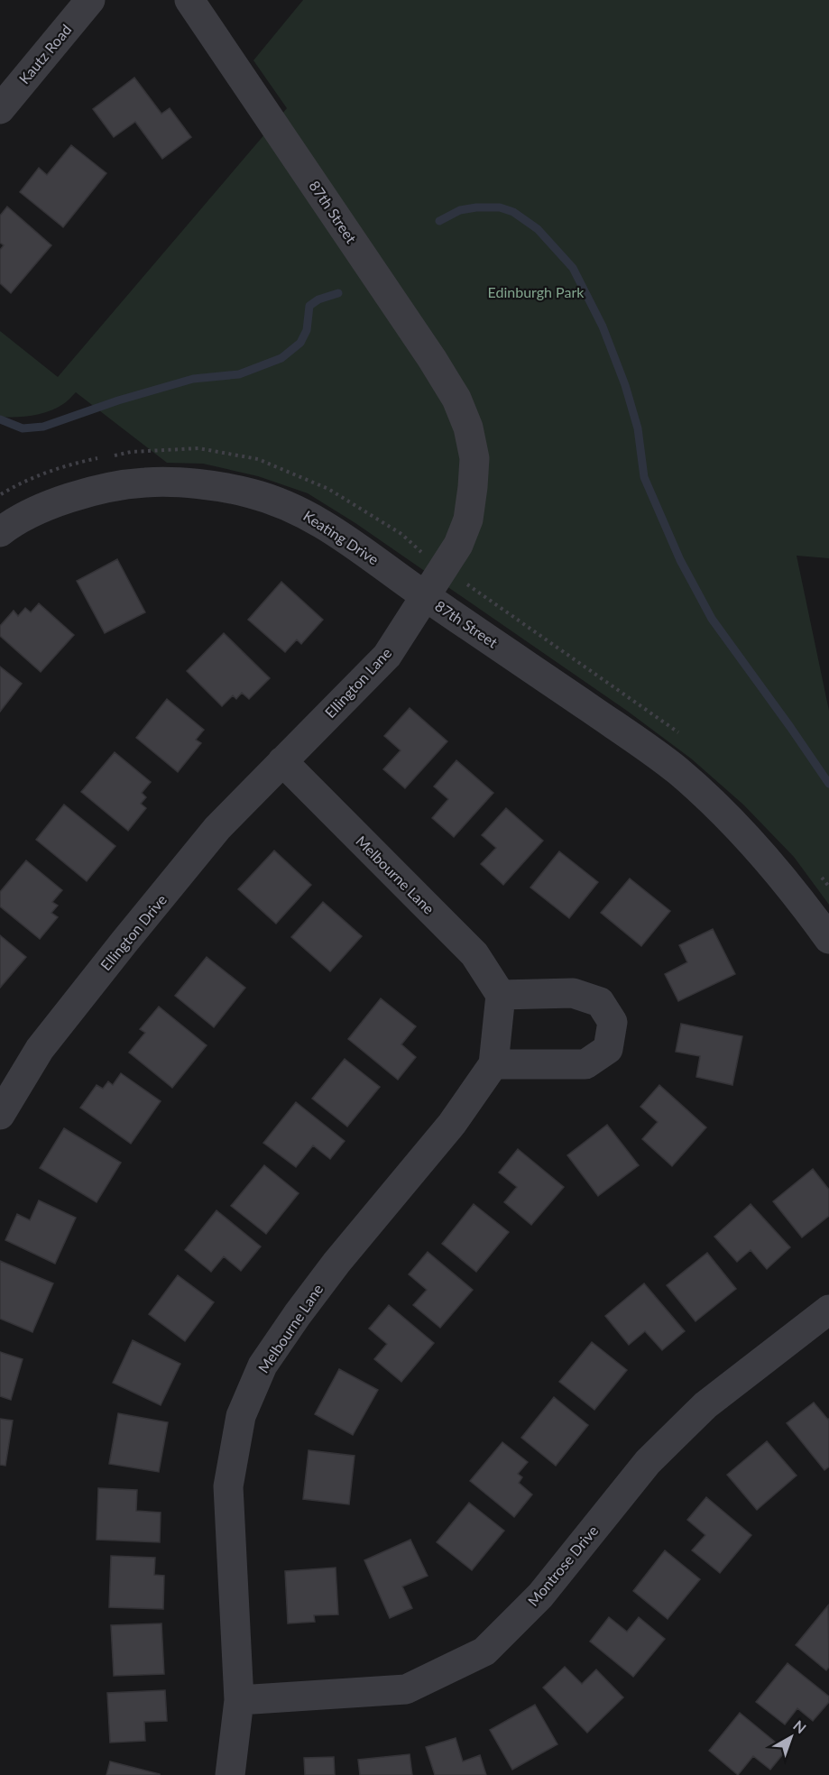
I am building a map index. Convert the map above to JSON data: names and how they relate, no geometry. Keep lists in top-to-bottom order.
{
  "streets": {
    "street": [
      "Kautz Road",
      "87th Street",
      "Keating Drive",
      "Ellington Lane",
      "Melbourne Lane",
      "Ellington Drive",
      "Montrose Drive"
    ]
  },
  "crossings": [
    ["87th Street", "Keating Drive"],
    ["87th Street", "Ellington Lane"],
    ["Keating Drive", "Ellington Lane"],
    ["Ellington Lane", "Melbourne Lane"],
    ["Ellington Lane", "Ellington Drive"],
    ["Melbourne Lane", "Ellington Drive"],
    ["Melbourne Lane", "Montrose Drive"]
  ],
  "parks": ["Edinburgh Park"],
  "north": "top right"
}
